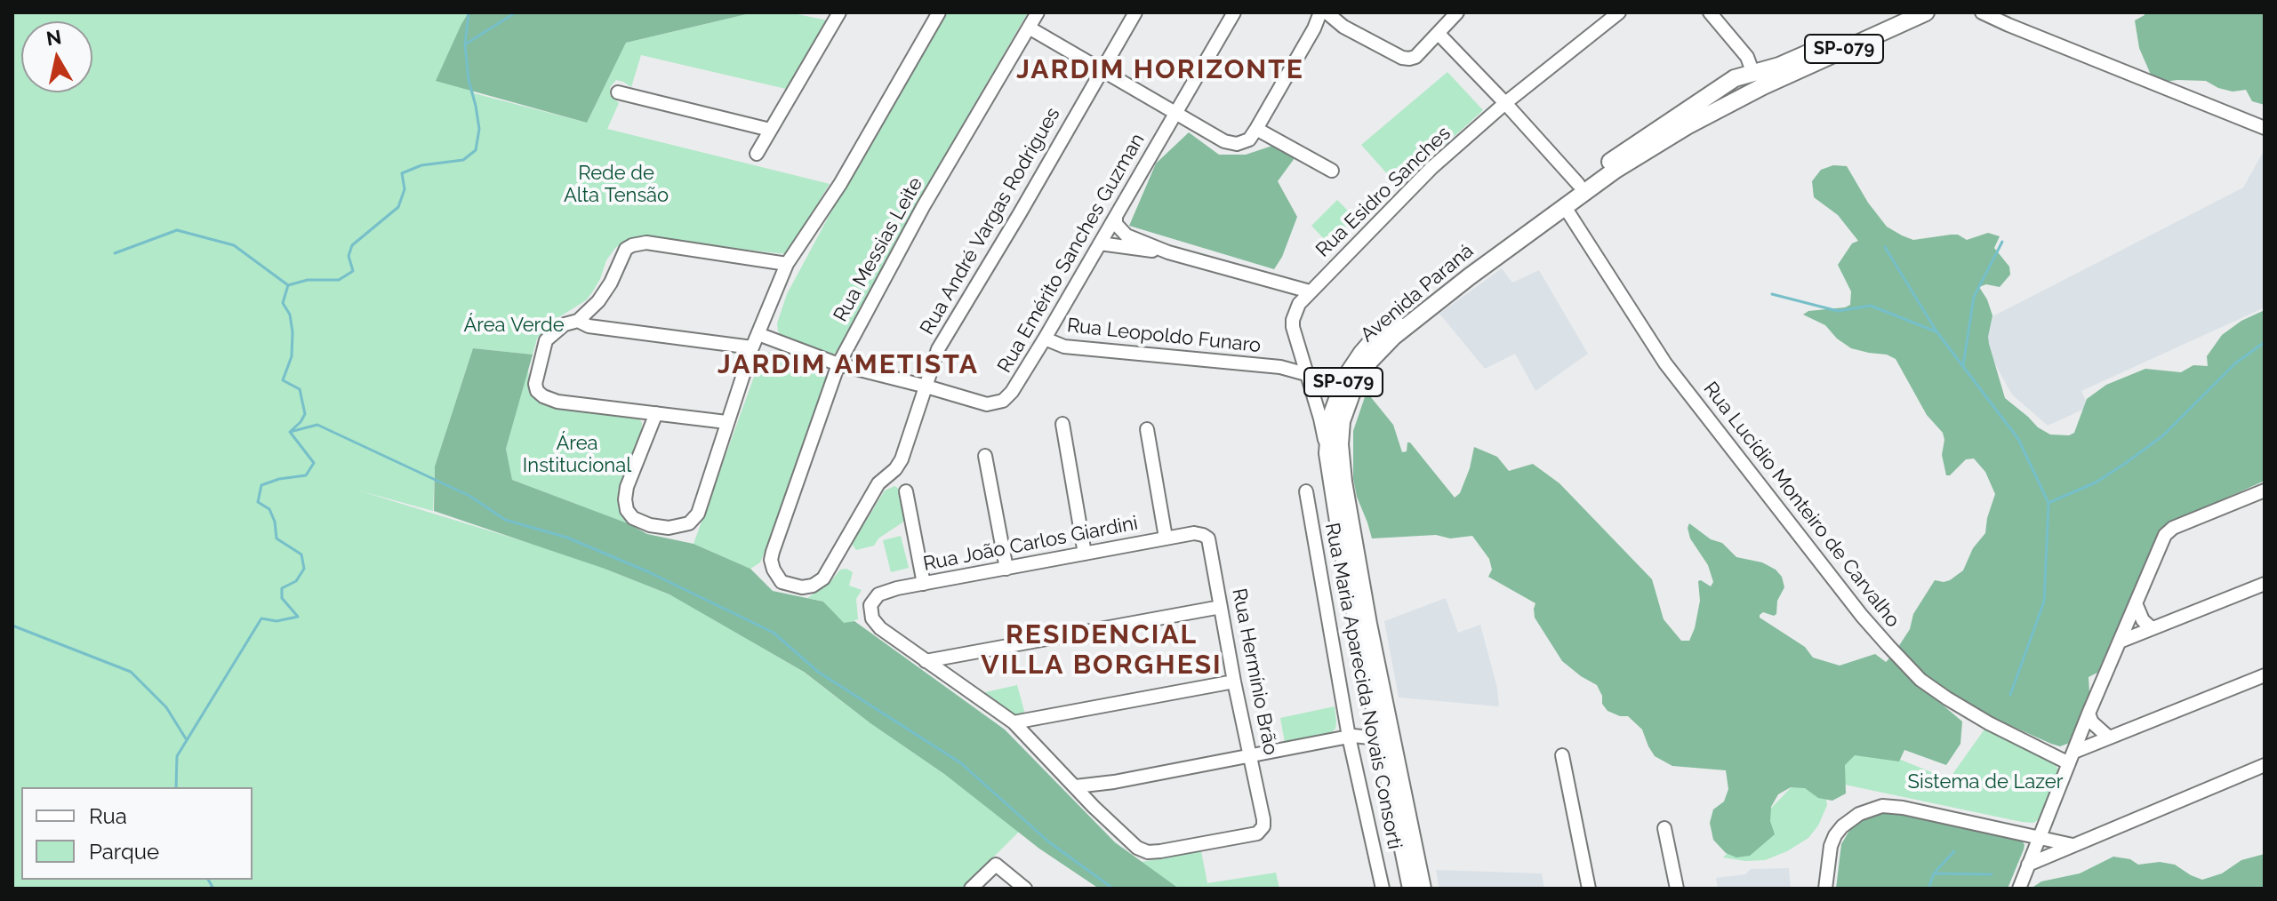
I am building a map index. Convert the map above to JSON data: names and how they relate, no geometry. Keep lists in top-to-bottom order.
{
  "streets": {
    "main road": ["SP-079", "Avenida Paraná"],
    "street": [
      "Rua Esidro Sanches",
      "Rua André Vargas Rodrigues",
      "Rua Messias Leite",
      "Rua Emérito Sanches Guzman",
      "Rua Leopoldo Funaro",
      "Rua Lucídio Monteiro de Carvalho",
      "Rua João Carlos Giardini",
      "Rua Hermínio Brão",
      "Rua Maria Aparecida Novais Consorti"
    ]
  },
  "crossings": [
    ["Rua Esidro Sanches", "Avenida Paraná"],
    ["Rua Esidro Sanches", "Rua Leopoldo Funaro"],
    ["Rua André Vargas Rodrigues", "Rua Messias Leite"],
    ["Rua André Vargas Rodrigues", "Rua Emérito Sanches Guzman"],
    ["Rua Messias Leite", "Rua Emérito Sanches Guzman"],
    ["Rua Emérito Sanches Guzman", "Rua Leopoldo Funaro"],
    ["Avenida Paraná", "Rua Lucídio Monteiro de Carvalho"],
    ["Rua João Carlos Giardini", "Rua Hermínio Brão"]
  ],
  "districts": ["JARDIM HORIZONTE", "JARDIM AMETISTA", "RESIDENCIAL VILLA BORGHESI"],
  "parks": [
    "Rede de Alta Tensão",
    "Área Verde",
    "Área Institucional",
    "Sistema de Lazer"
  ],
  "legend": ["Rua", "Parque"],
  "north": "top"
}
